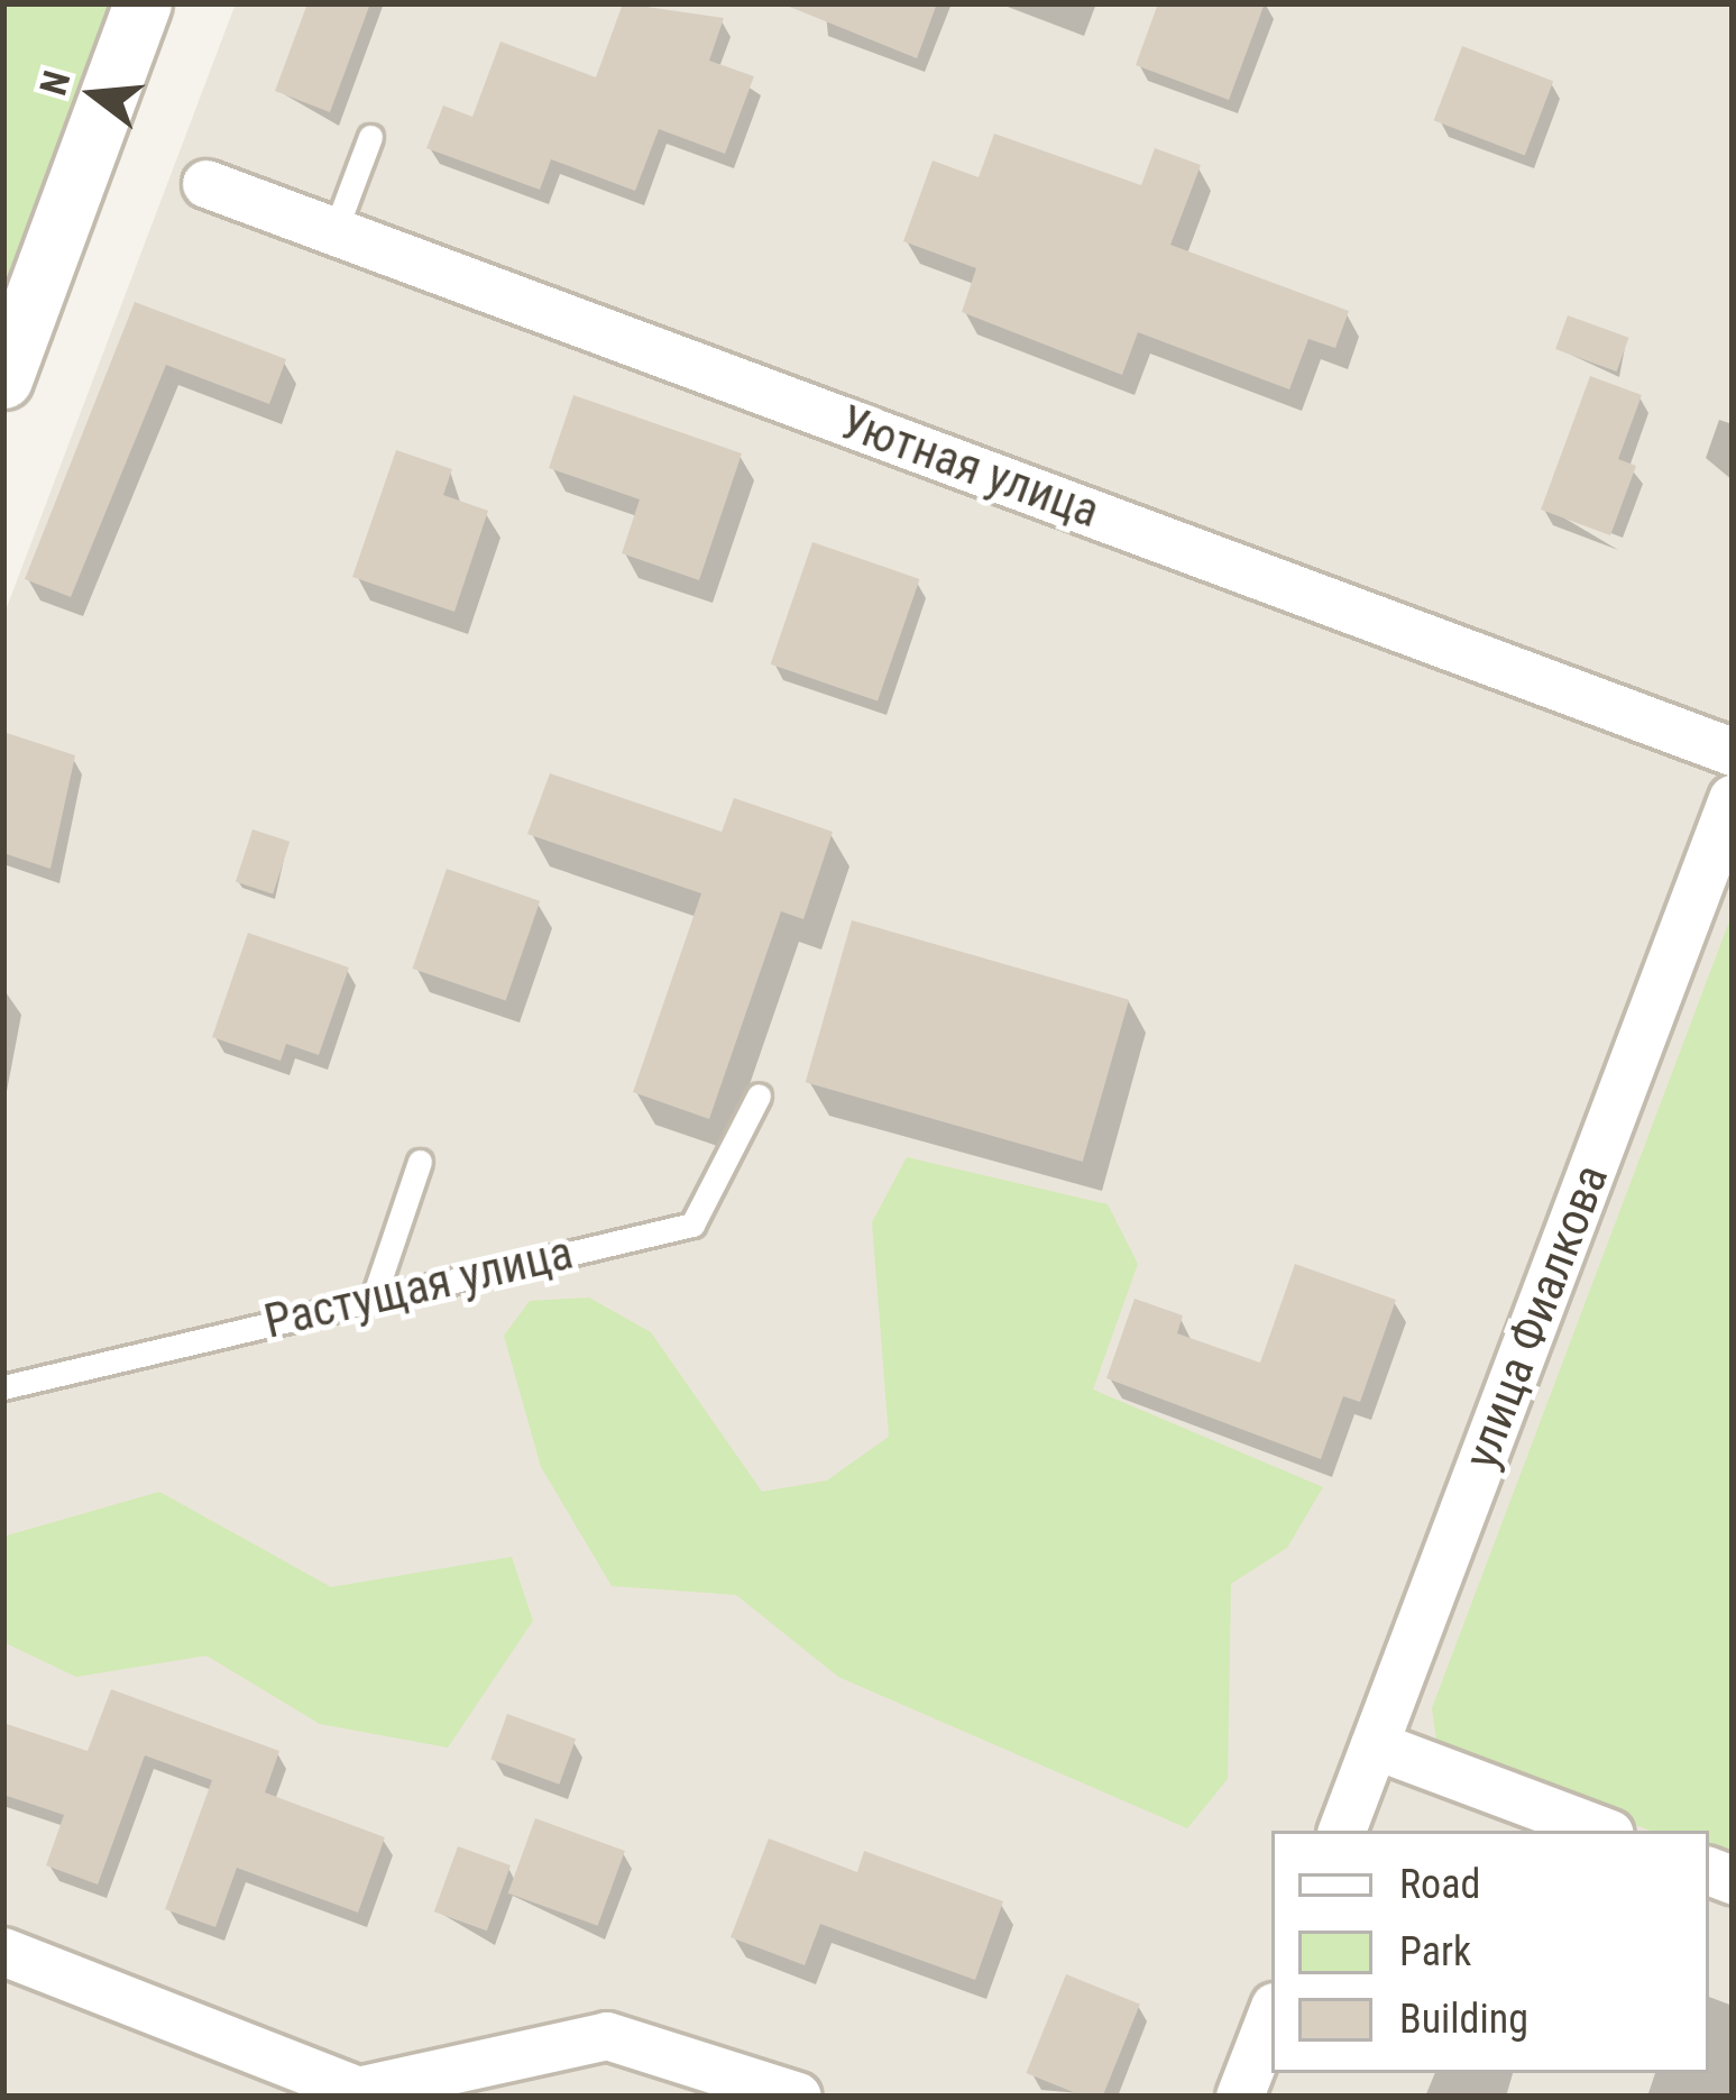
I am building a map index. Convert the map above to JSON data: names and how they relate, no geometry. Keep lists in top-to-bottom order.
{
  "streets": {
    "street": ["Уютная улица", "улица Фиалкова"],
    "lane": ["Растущая улица"]
  },
  "legend": ["Road", "Park", "Building"],
  "north": "left"
}
